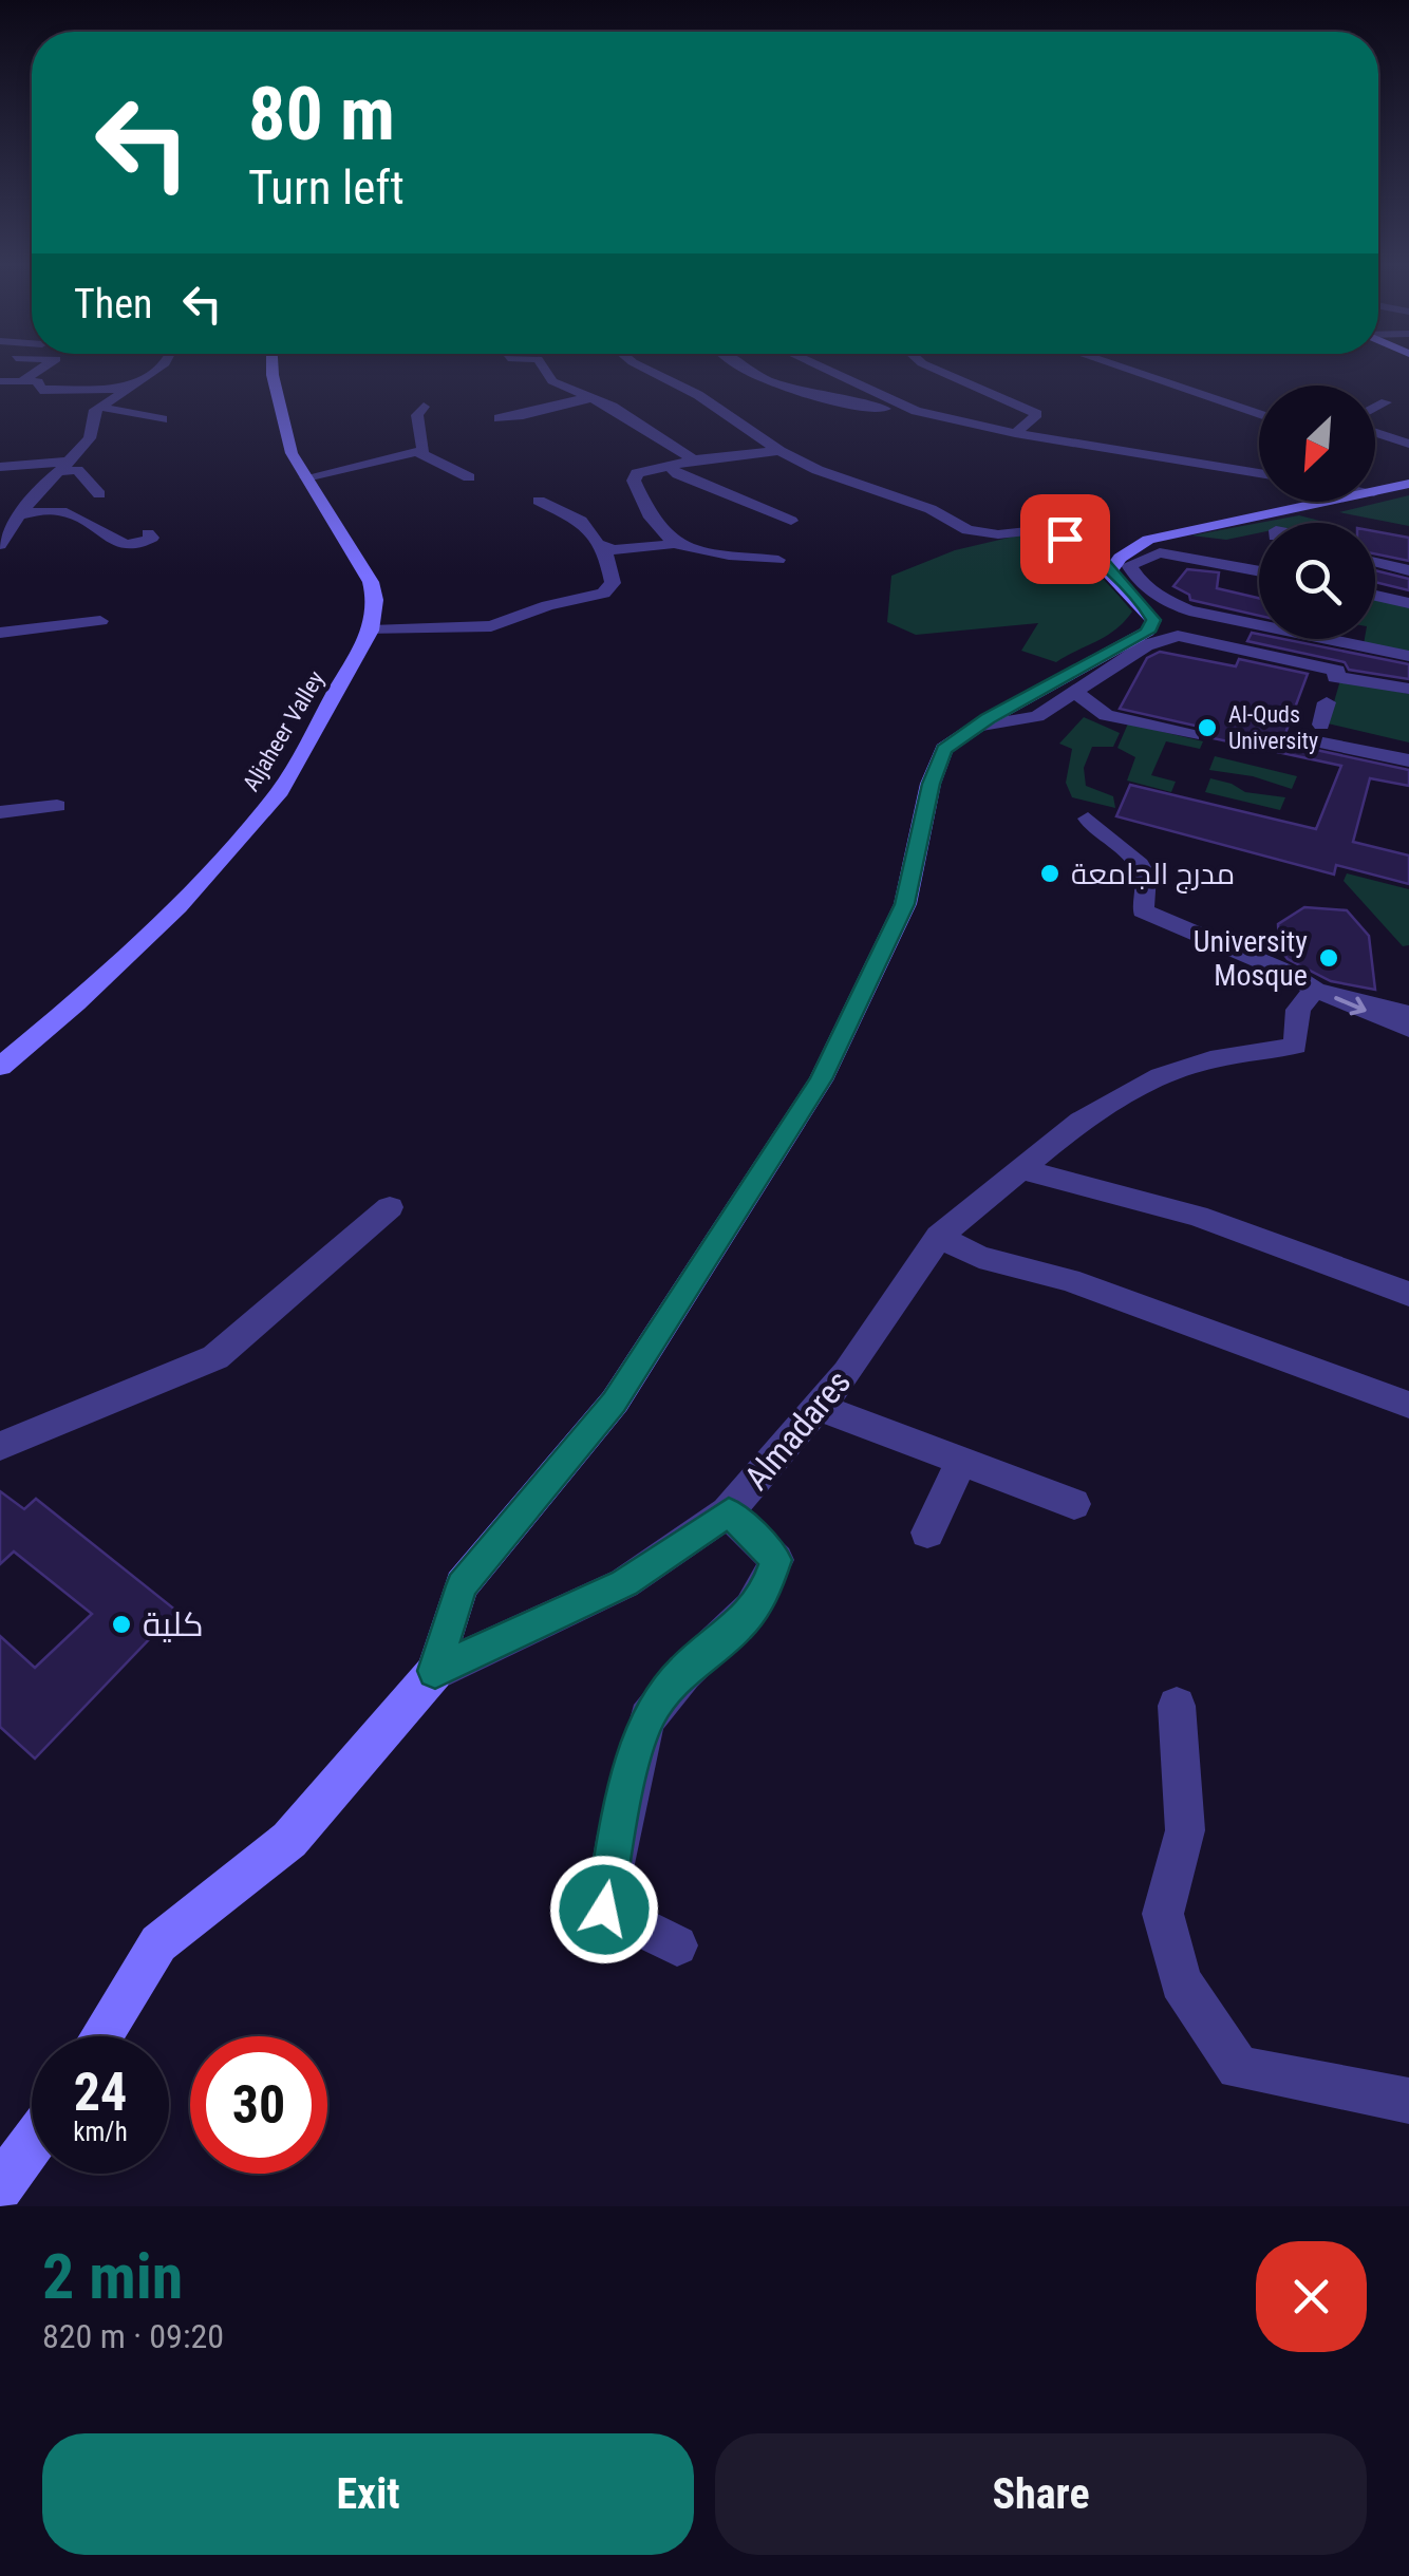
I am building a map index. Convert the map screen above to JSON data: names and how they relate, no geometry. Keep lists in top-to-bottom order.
{
  "streets": {
    "street": ["Aljaheer Valley", "Almadares"]
  },
  "places": [
    "Al-Quds University",
    "مدرج الجامعة",
    "University Mosque",
    "كلية"
  ],
  "north": "bottom left",
  "page": {
    "turn": ["80 m", "Turn left"],
    "then": "Then",
    "speed": "24 km/h",
    "limit": "30",
    "heading": ["2 min", "820 m · 09:20"],
    "buttons": ["Exit", "Share"]
  }
}
